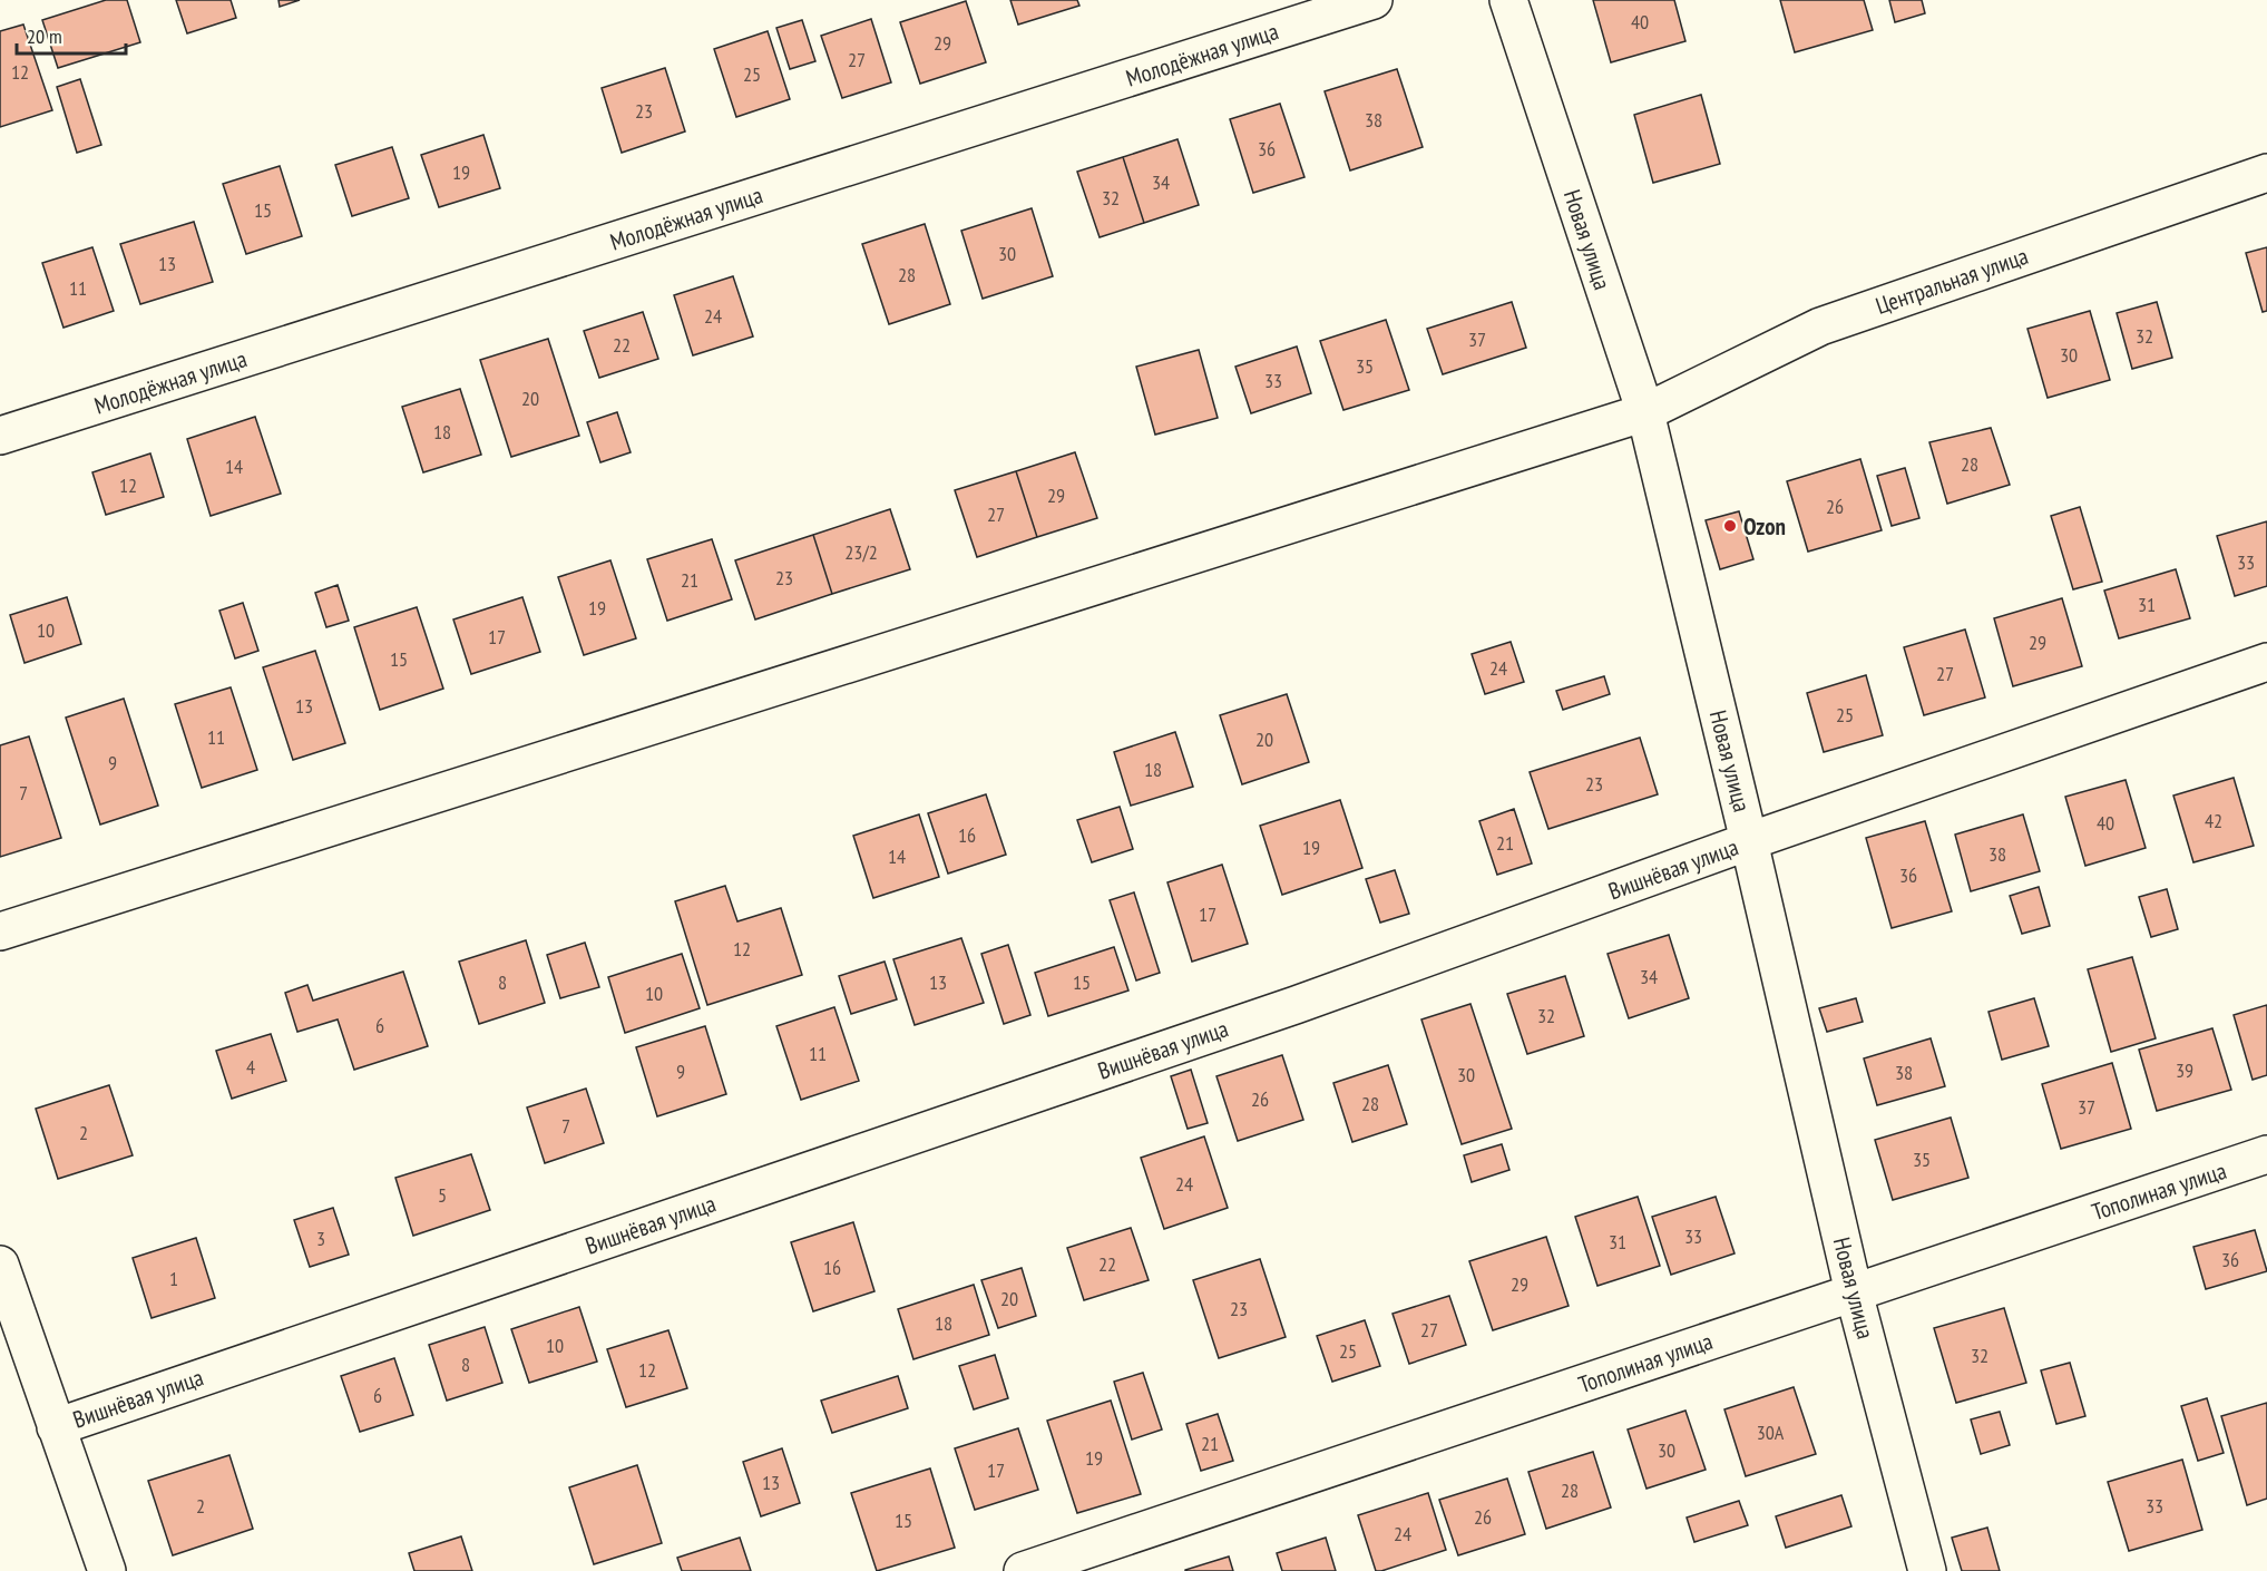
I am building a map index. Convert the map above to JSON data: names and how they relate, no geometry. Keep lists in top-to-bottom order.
{
  "streets": {
    "street": [
      "Молодёжная улица",
      "Новая улица",
      "Центральная улица",
      "Вишнёвая улица",
      "Тополиная улица"
    ]
  },
  "crossings": [
    ["Новая улица", "Центральная улица"],
    ["Новая улица", "Вишнёвая улица"],
    ["Новая улица", "Тополиная улица"]
  ],
  "places": ["Ozon"],
  "house_numbers": [
    "40",
    "29",
    "27",
    "12",
    "25",
    "23",
    "38",
    "36",
    "19",
    "34",
    "32",
    "15",
    "30",
    "13",
    "28",
    "11",
    "24",
    "32",
    "37",
    "22",
    "30",
    "35",
    "33",
    "20",
    "18",
    "28",
    "14",
    "12",
    "29",
    "26",
    "27",
    "23/2",
    "33",
    "23",
    "21",
    "31",
    "19",
    "10",
    "17",
    "29",
    "15",
    "24",
    "27",
    "13",
    "25",
    "11",
    "20",
    "9",
    "18",
    "23",
    "7",
    "42",
    "40",
    "16",
    "21",
    "19",
    "38",
    "14",
    "36",
    "17",
    "12",
    "34",
    "8",
    "13",
    "15",
    "10",
    "32",
    "6",
    "11",
    "4",
    "39",
    "9",
    "38",
    "30",
    "26",
    "28",
    "37",
    "7",
    "2",
    "35",
    "24",
    "5",
    "33",
    "3",
    "31",
    "36",
    "22",
    "16",
    "1",
    "29",
    "20",
    "23",
    "18",
    "27",
    "10",
    "25",
    "32",
    "8",
    "12",
    "6",
    "30А",
    "21",
    "30",
    "19",
    "17",
    "13",
    "28",
    "2",
    "33",
    "26",
    "15",
    "24"
  ],
  "scale_bar": "20 m"
}
